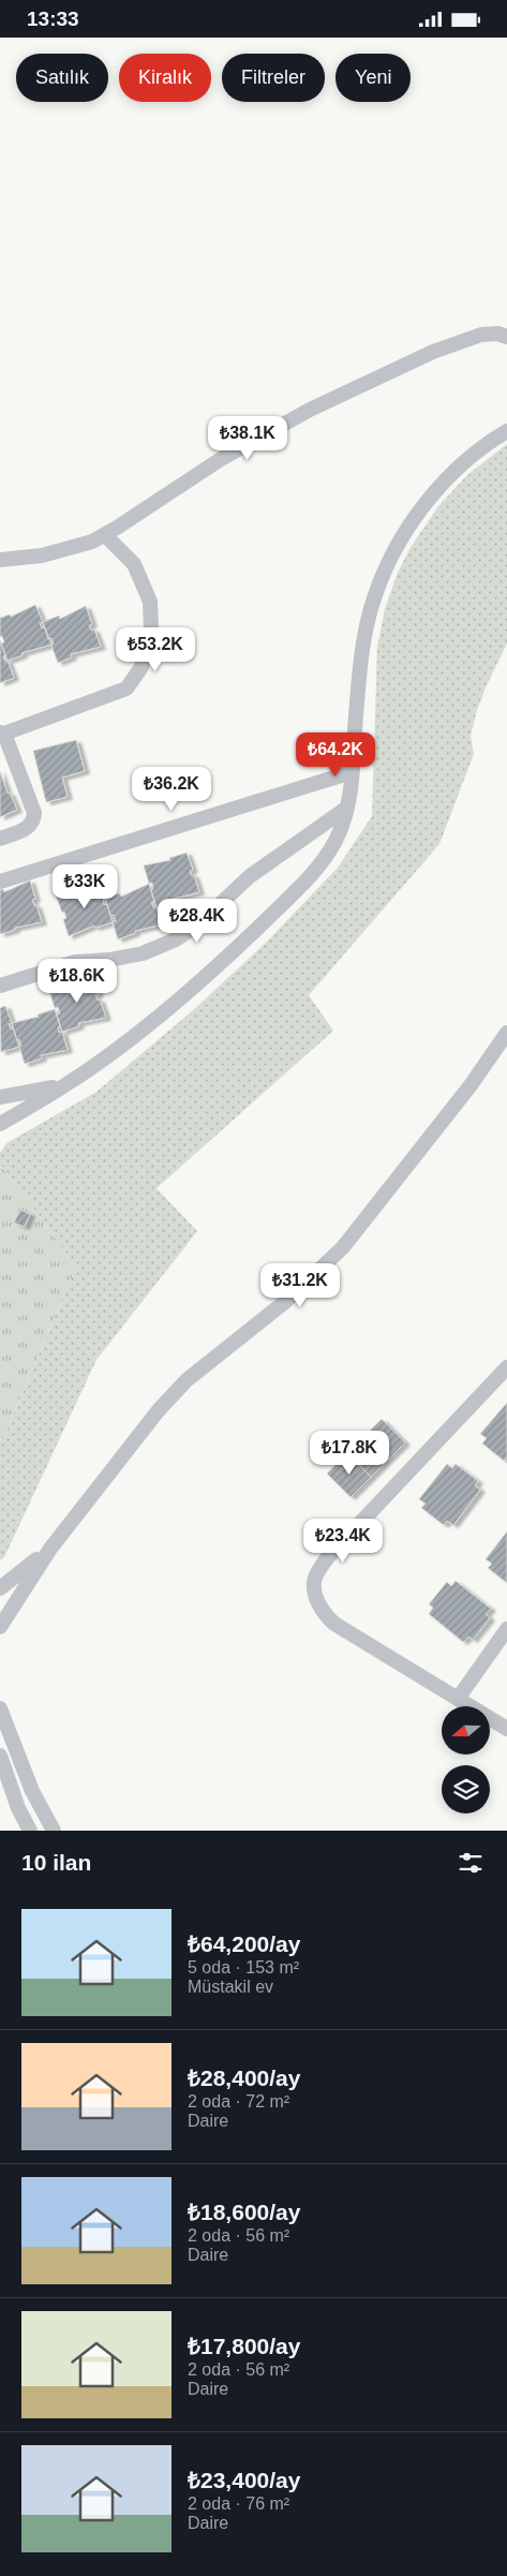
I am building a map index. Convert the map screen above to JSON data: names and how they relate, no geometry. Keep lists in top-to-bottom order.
{
  "north": "left",
  "page": {
    "status": "13:33",
    "chip": [
      "Satılık",
      "Kiralık",
      "Filtreler",
      "Yeni"
    ],
    "price": [
      "₺38.1K",
      "₺53.2K",
      "₺64.2K",
      "₺36.2K",
      "₺33K",
      "₺28.4K",
      "₺18.6K",
      "₺31.2K",
      "₺17.8K",
      "₺23.4K"
    ],
    "heading": "10 ilan",
    "list": [
      {
        "name": "₺64,200/ay",
        "note": "5 oda · 153 m² · Müstakil ev"
      },
      {
        "name": "₺28,400/ay",
        "note": "2 oda · 72 m² · Daire"
      },
      {
        "name": "₺18,600/ay",
        "note": "2 oda · 56 m² · Daire"
      },
      {
        "name": "₺17,800/ay",
        "note": "2 oda · 56 m² · Daire"
      },
      {
        "name": "₺23,400/ay",
        "note": "2 oda · 76 m² · Daire"
      }
    ]
  }
}
